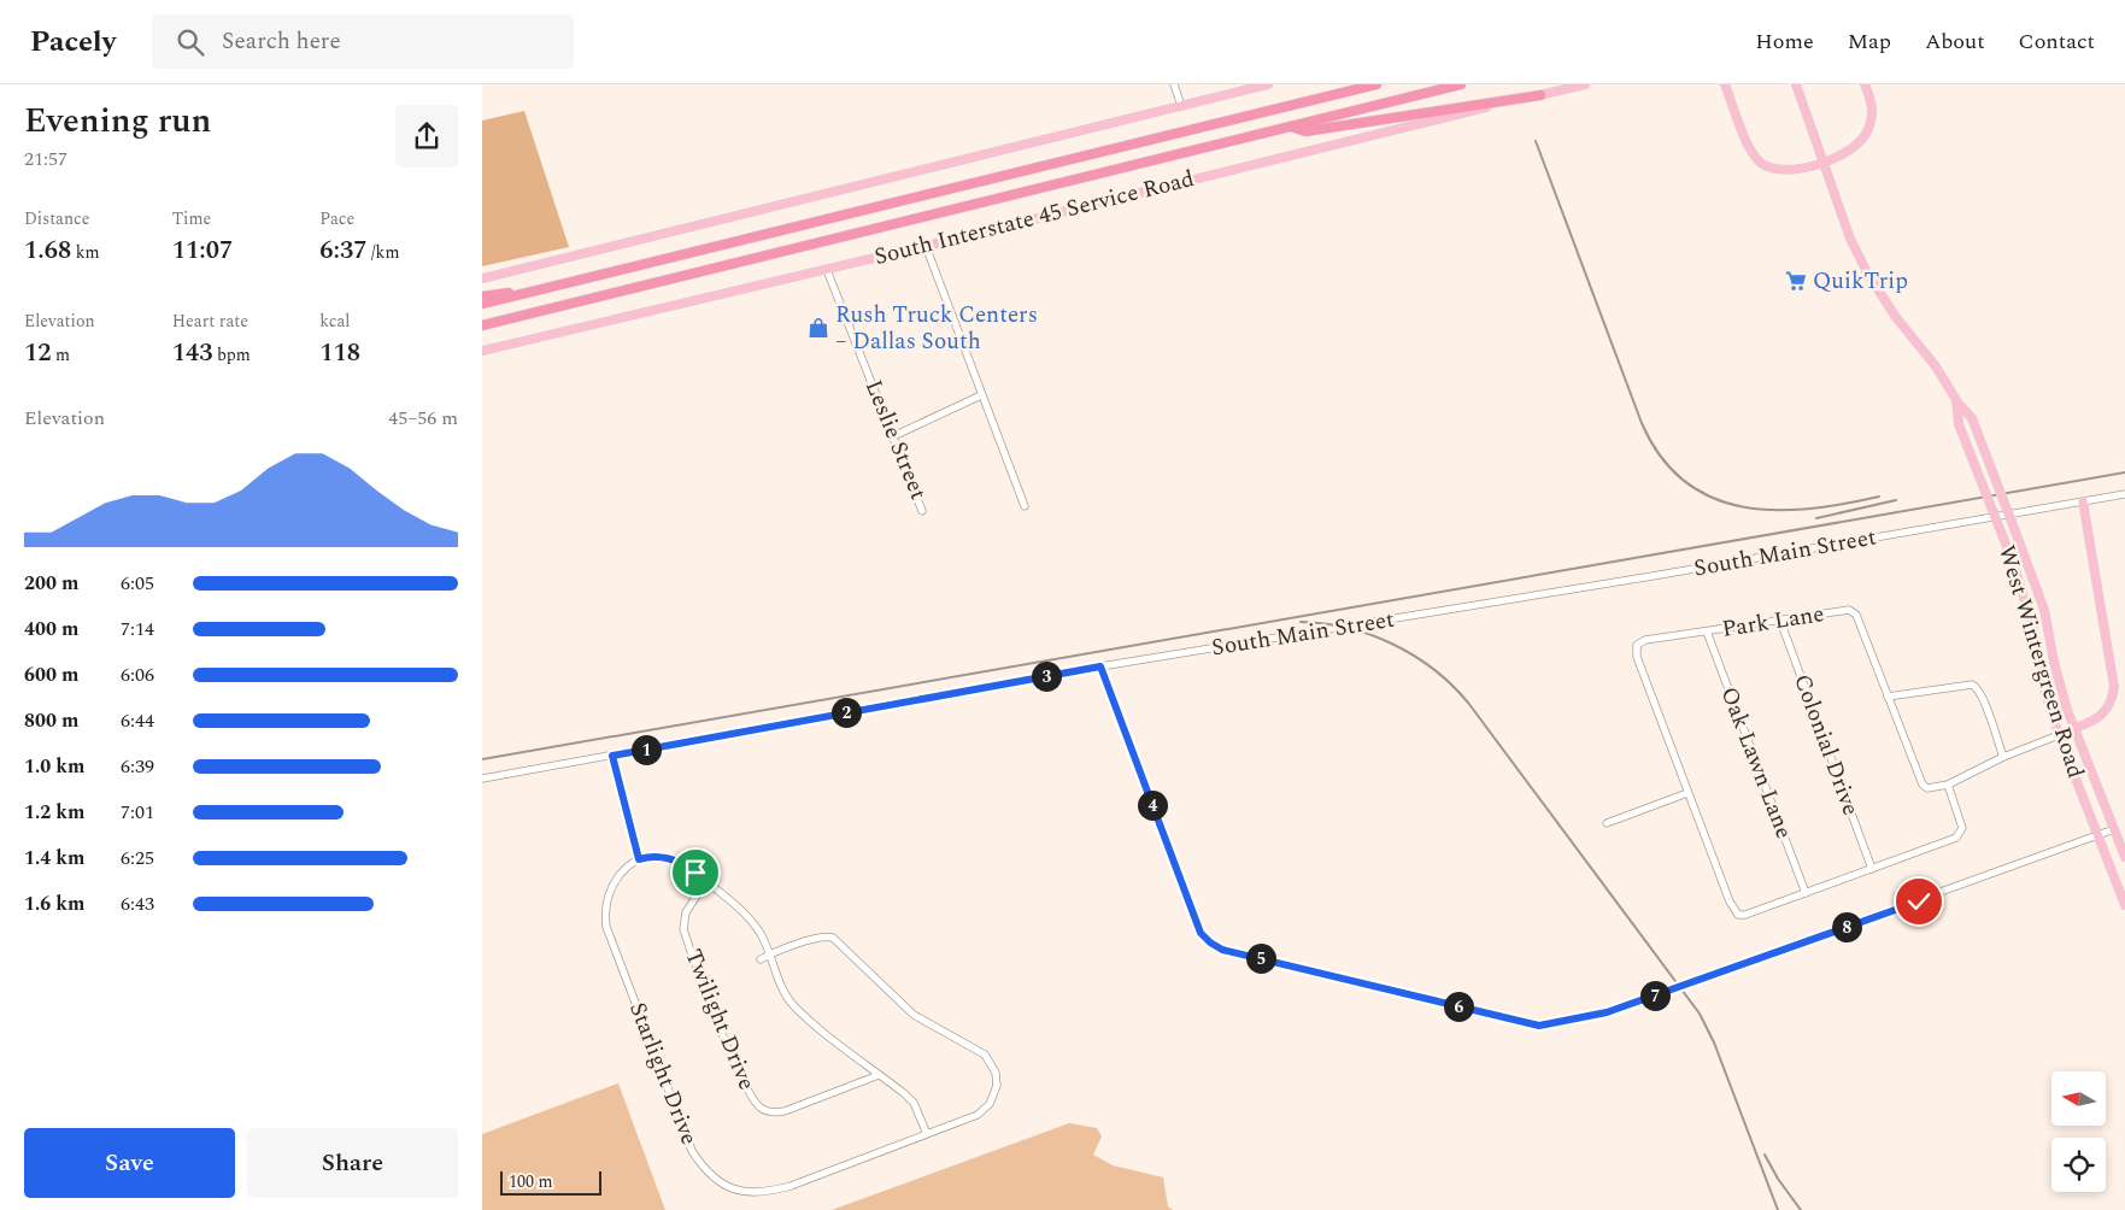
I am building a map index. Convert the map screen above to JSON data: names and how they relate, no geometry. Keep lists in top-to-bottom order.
{
  "streets": {
    "main road": ["South Interstate 45 Service Road", "West Wintergreen Road"],
    "street": [
      "Leslie Street",
      "South Main Street",
      "Park Lane",
      "Colonial Drive",
      "Oak Lawn Lane",
      "Twilight Drive",
      "Starlight Drive"
    ]
  },
  "crossings": [
    ["South Interstate 45 Service Road", "Leslie Street"],
    ["Park Lane", "Colonial Drive"],
    ["Park Lane", "Oak Lawn Lane"]
  ],
  "places": {
    "supermarket": ["QuikTrip"],
    "shop": ["Rush Truck Centers – Dallas South"]
  },
  "scale_bar": "100 m",
  "north": "left",
  "page": {
    "header": "Pacely",
    "search": "Search here",
    "nav": [
      "Home",
      "Map",
      "About",
      "Contact"
    ],
    "heading": ["Evening run", "21:57"],
    "stats": [
      ["Distance", "1.68 km"],
      ["Time", "11:07"],
      ["Pace", "6:37 /km"],
      ["Elevation", "12 m"],
      ["Heart rate", "143 bpm"],
      ["kcal", "118"]
    ],
    "chart": ["Elevation", "45–56 m"],
    "list": [
      {
        "name": "200 m",
        "note": "6:05"
      },
      {
        "name": "400 m",
        "note": "7:14"
      },
      {
        "name": "600 m",
        "note": "6:06"
      },
      {
        "name": "800 m",
        "note": "6:44"
      },
      {
        "name": "1.0 km",
        "note": "6:39"
      },
      {
        "name": "1.2 km",
        "note": "7:01"
      },
      {
        "name": "1.4 km",
        "note": "6:25"
      },
      {
        "name": "1.6 km",
        "note": "6:43"
      }
    ],
    "pins": [
      "3",
      "2",
      "1",
      "4",
      "8",
      "5",
      "7",
      "6"
    ],
    "buttons": ["Save", "Share"],
    "scale": "100 m"
  }
}
